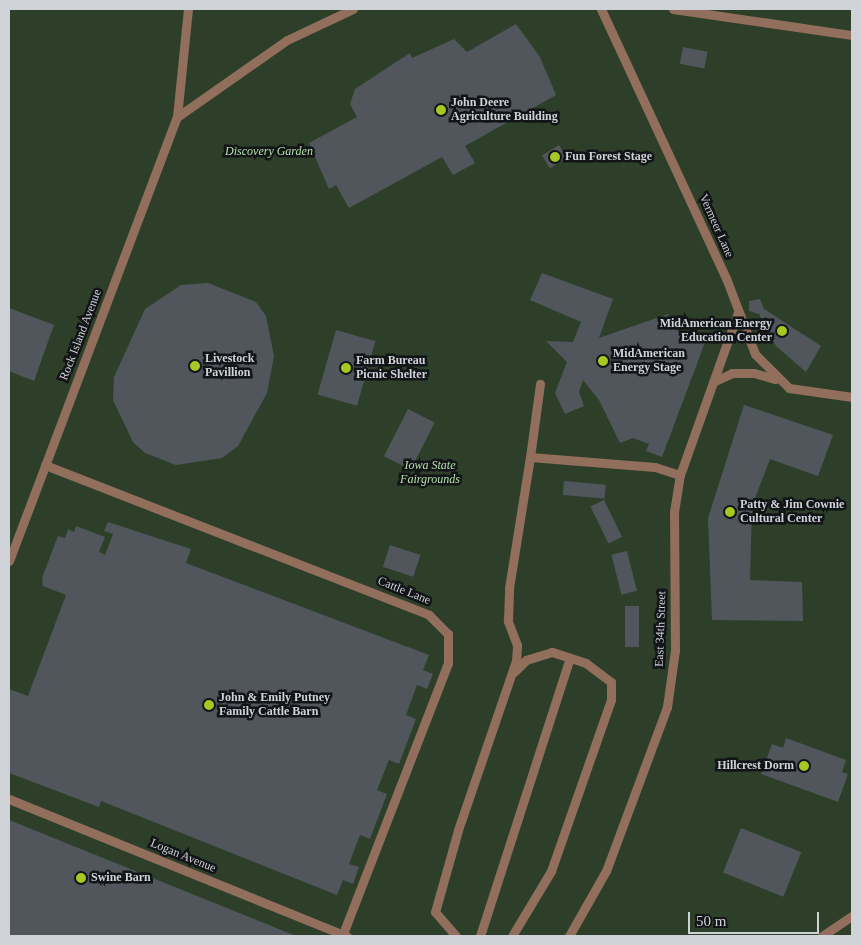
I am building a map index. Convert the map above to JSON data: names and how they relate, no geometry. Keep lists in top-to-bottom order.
{
  "streets": {
    "lane": [
      "Vermeer Lane",
      "Rock Island Avenue",
      "Cattle Lane",
      "East 34th Street",
      "Logan Avenue"
    ]
  },
  "crossings": [
    ["Vermeer Lane", "East 34th Street"],
    ["Rock Island Avenue", "Cattle Lane"],
    ["Cattle Lane", "Logan Avenue"]
  ],
  "parks": ["Discovery Garden", "Iowa State Fairgrounds"],
  "places": [
    "John Deere Agriculture Building",
    "Fun Forest Stage",
    "MidAmerican Energy Education Center",
    "MidAmerican Energy Stage",
    "Livestock Pavillion",
    "Farm Bureau Picnic Shelter",
    "Patty & Jim Cownie Cultural Center",
    "John & Emily Putney Family Cattle Barn",
    "Hillcrest Dorm",
    "Swine Barn"
  ],
  "scale_bar": "50 m"
}
